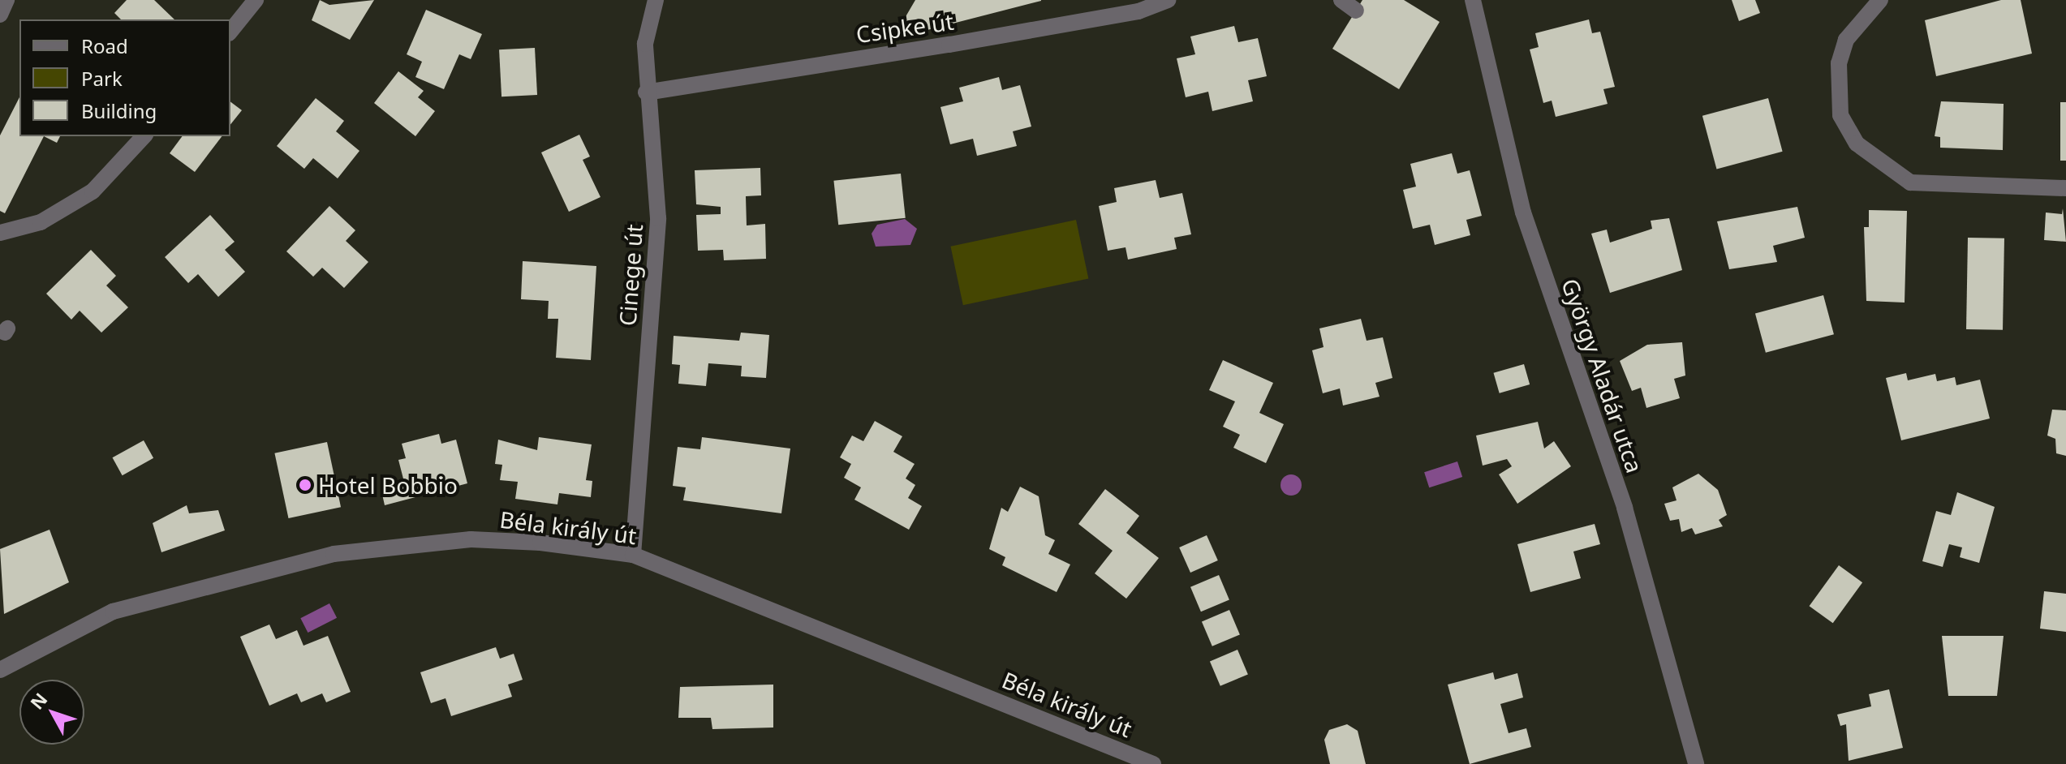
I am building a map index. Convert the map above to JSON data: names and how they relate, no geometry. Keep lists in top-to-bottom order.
{
  "streets": {
    "street": [
      "Csipke út",
      "Cinege út",
      "György Aladár utca",
      "Béla király út"
    ]
  },
  "crossings": [
    ["Csipke út", "Cinege út"],
    ["Cinege út", "Béla király út"]
  ],
  "places": ["Hotel Bobbio"],
  "legend": ["Road", "Park", "Building"],
  "north": "top left"
}
